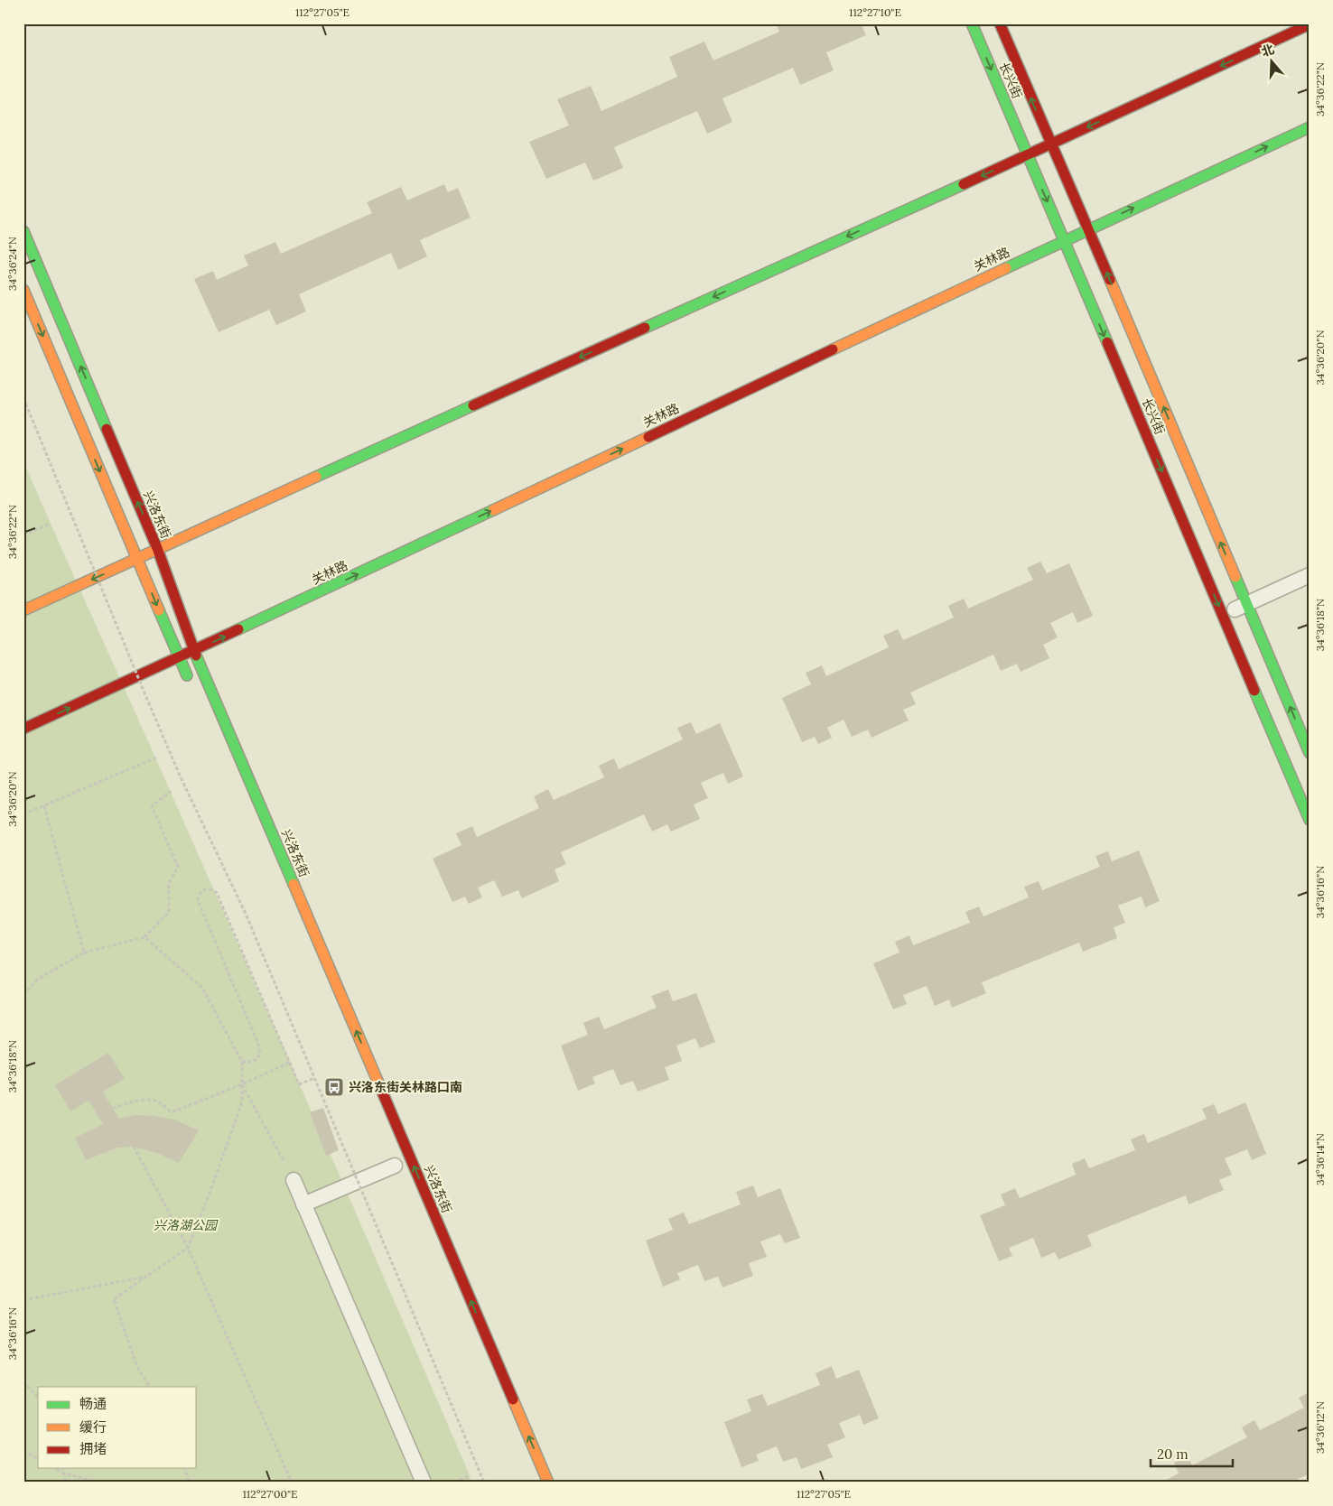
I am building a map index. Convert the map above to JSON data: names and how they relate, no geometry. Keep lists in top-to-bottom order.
{
  "streets": {
    "main road": ["长兴街", "关林路", "兴洛东街"]
  },
  "crossings": [
    ["长兴街", "关林路"],
    ["关林路", "兴洛东街"]
  ],
  "one_way": ["关林路", "兴洛东街"],
  "parks": ["兴洛湖公园"],
  "places": {
    "bus stop": ["兴洛东街关林路口南"]
  },
  "legend": ["畅通", "缓行", "拥堵"],
  "scale_bar": "20 m",
  "north": "top",
  "coordinates": [
    "112°27'05\"E",
    "112°27'10\"E",
    "34°36'22\"N",
    "34°36'24\"N",
    "34°36'20\"N",
    "34°36'18\"N",
    "34°36'16\"N",
    "34°36'14\"N",
    "34°36'12\"N",
    "112°27'00\"E"
  ]
}
